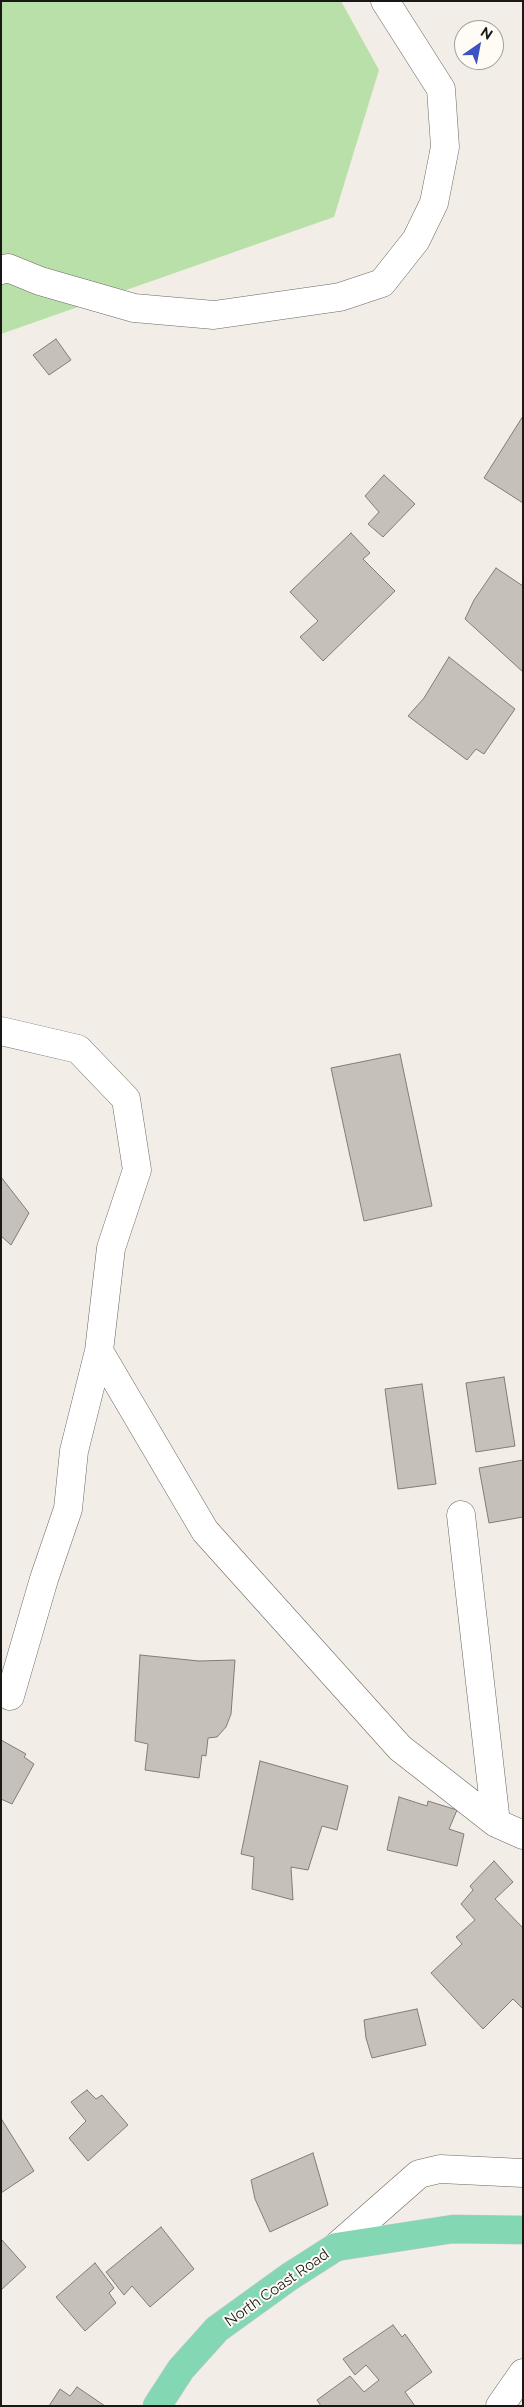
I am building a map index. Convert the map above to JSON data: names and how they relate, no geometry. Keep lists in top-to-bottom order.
{
  "streets": {
    "main road": ["North Coast Road"]
  },
  "north": "top right"
}
